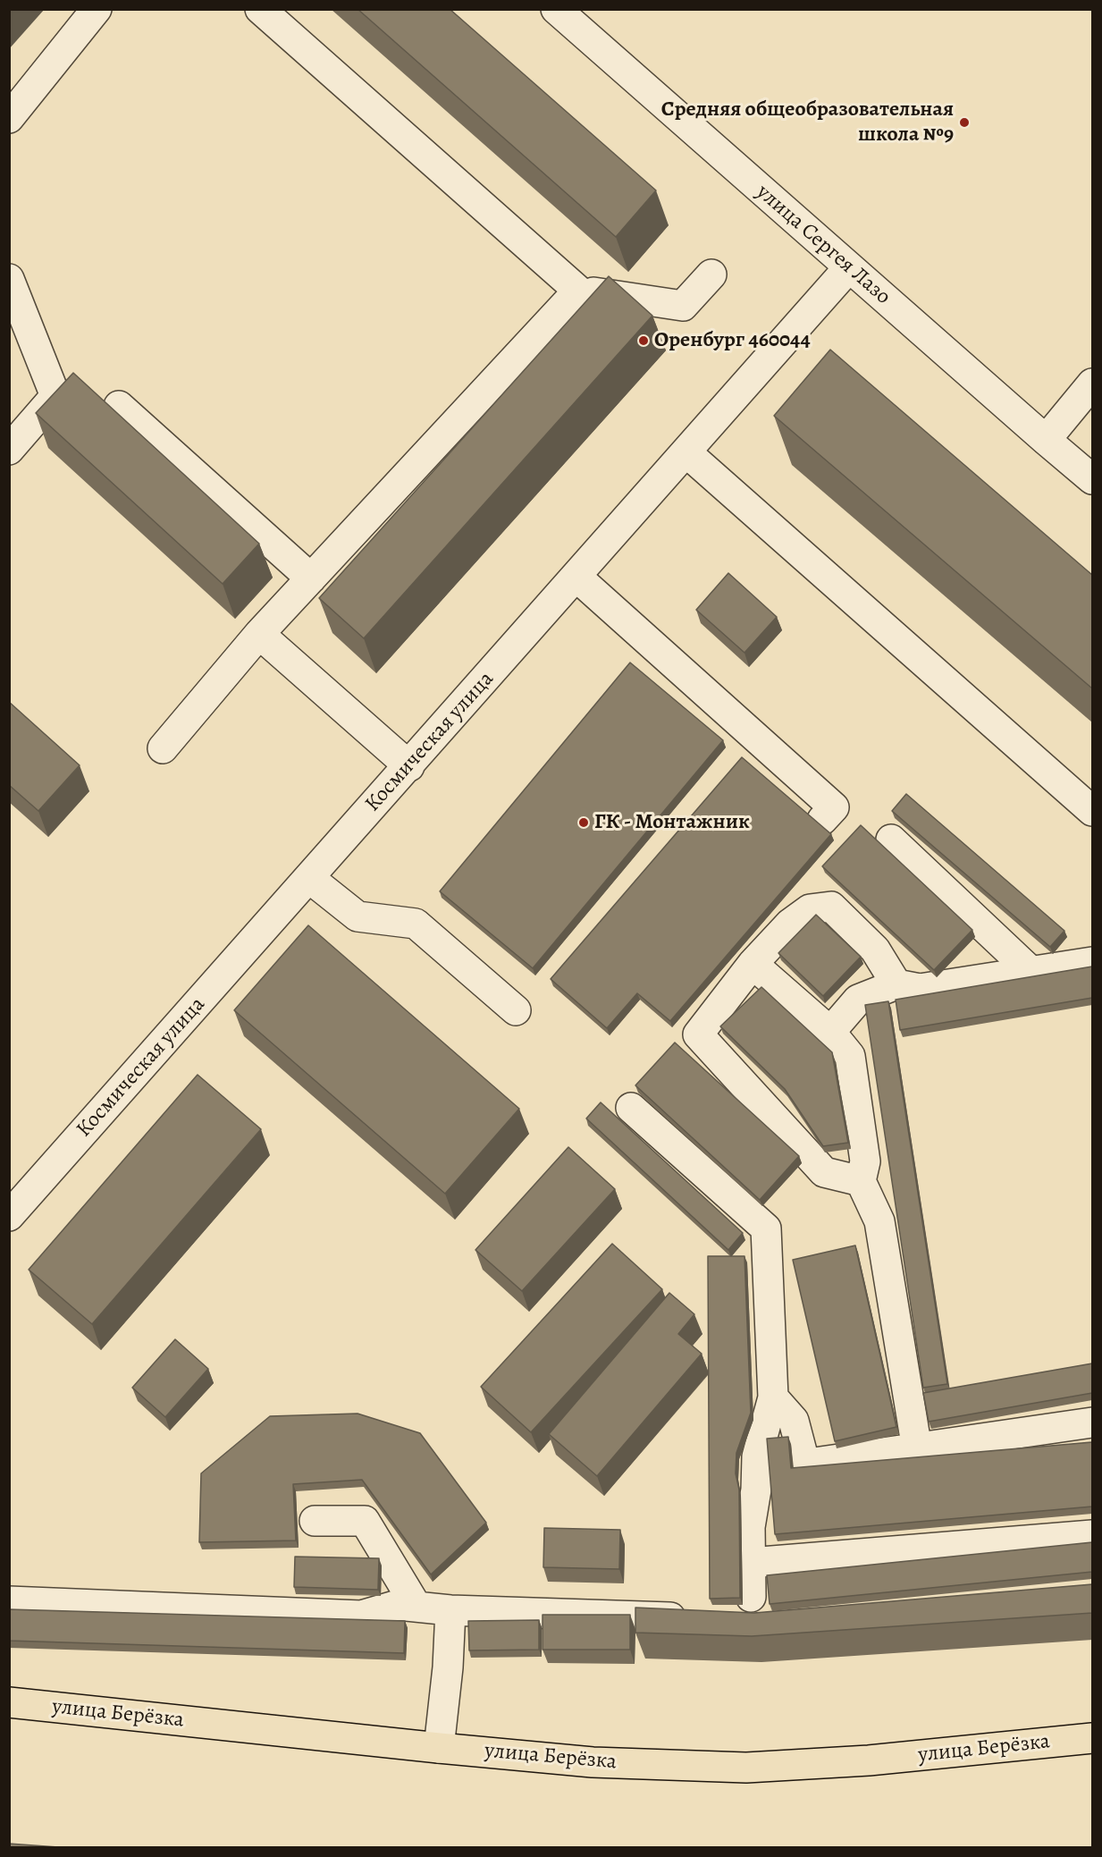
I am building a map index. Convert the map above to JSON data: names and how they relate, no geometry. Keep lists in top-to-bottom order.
{
  "streets": {
    "main road": ["улица Берёзка"],
    "street": ["улица Сергея Лазо", "Космическая улица"]
  },
  "crossings": [
    ["улица Сергея Лазо", "Космическая улица"]
  ],
  "places": ["Средняя общеобразовательная школа №9", "Оренбург 460044", "ГК - Монтажник"]
}
